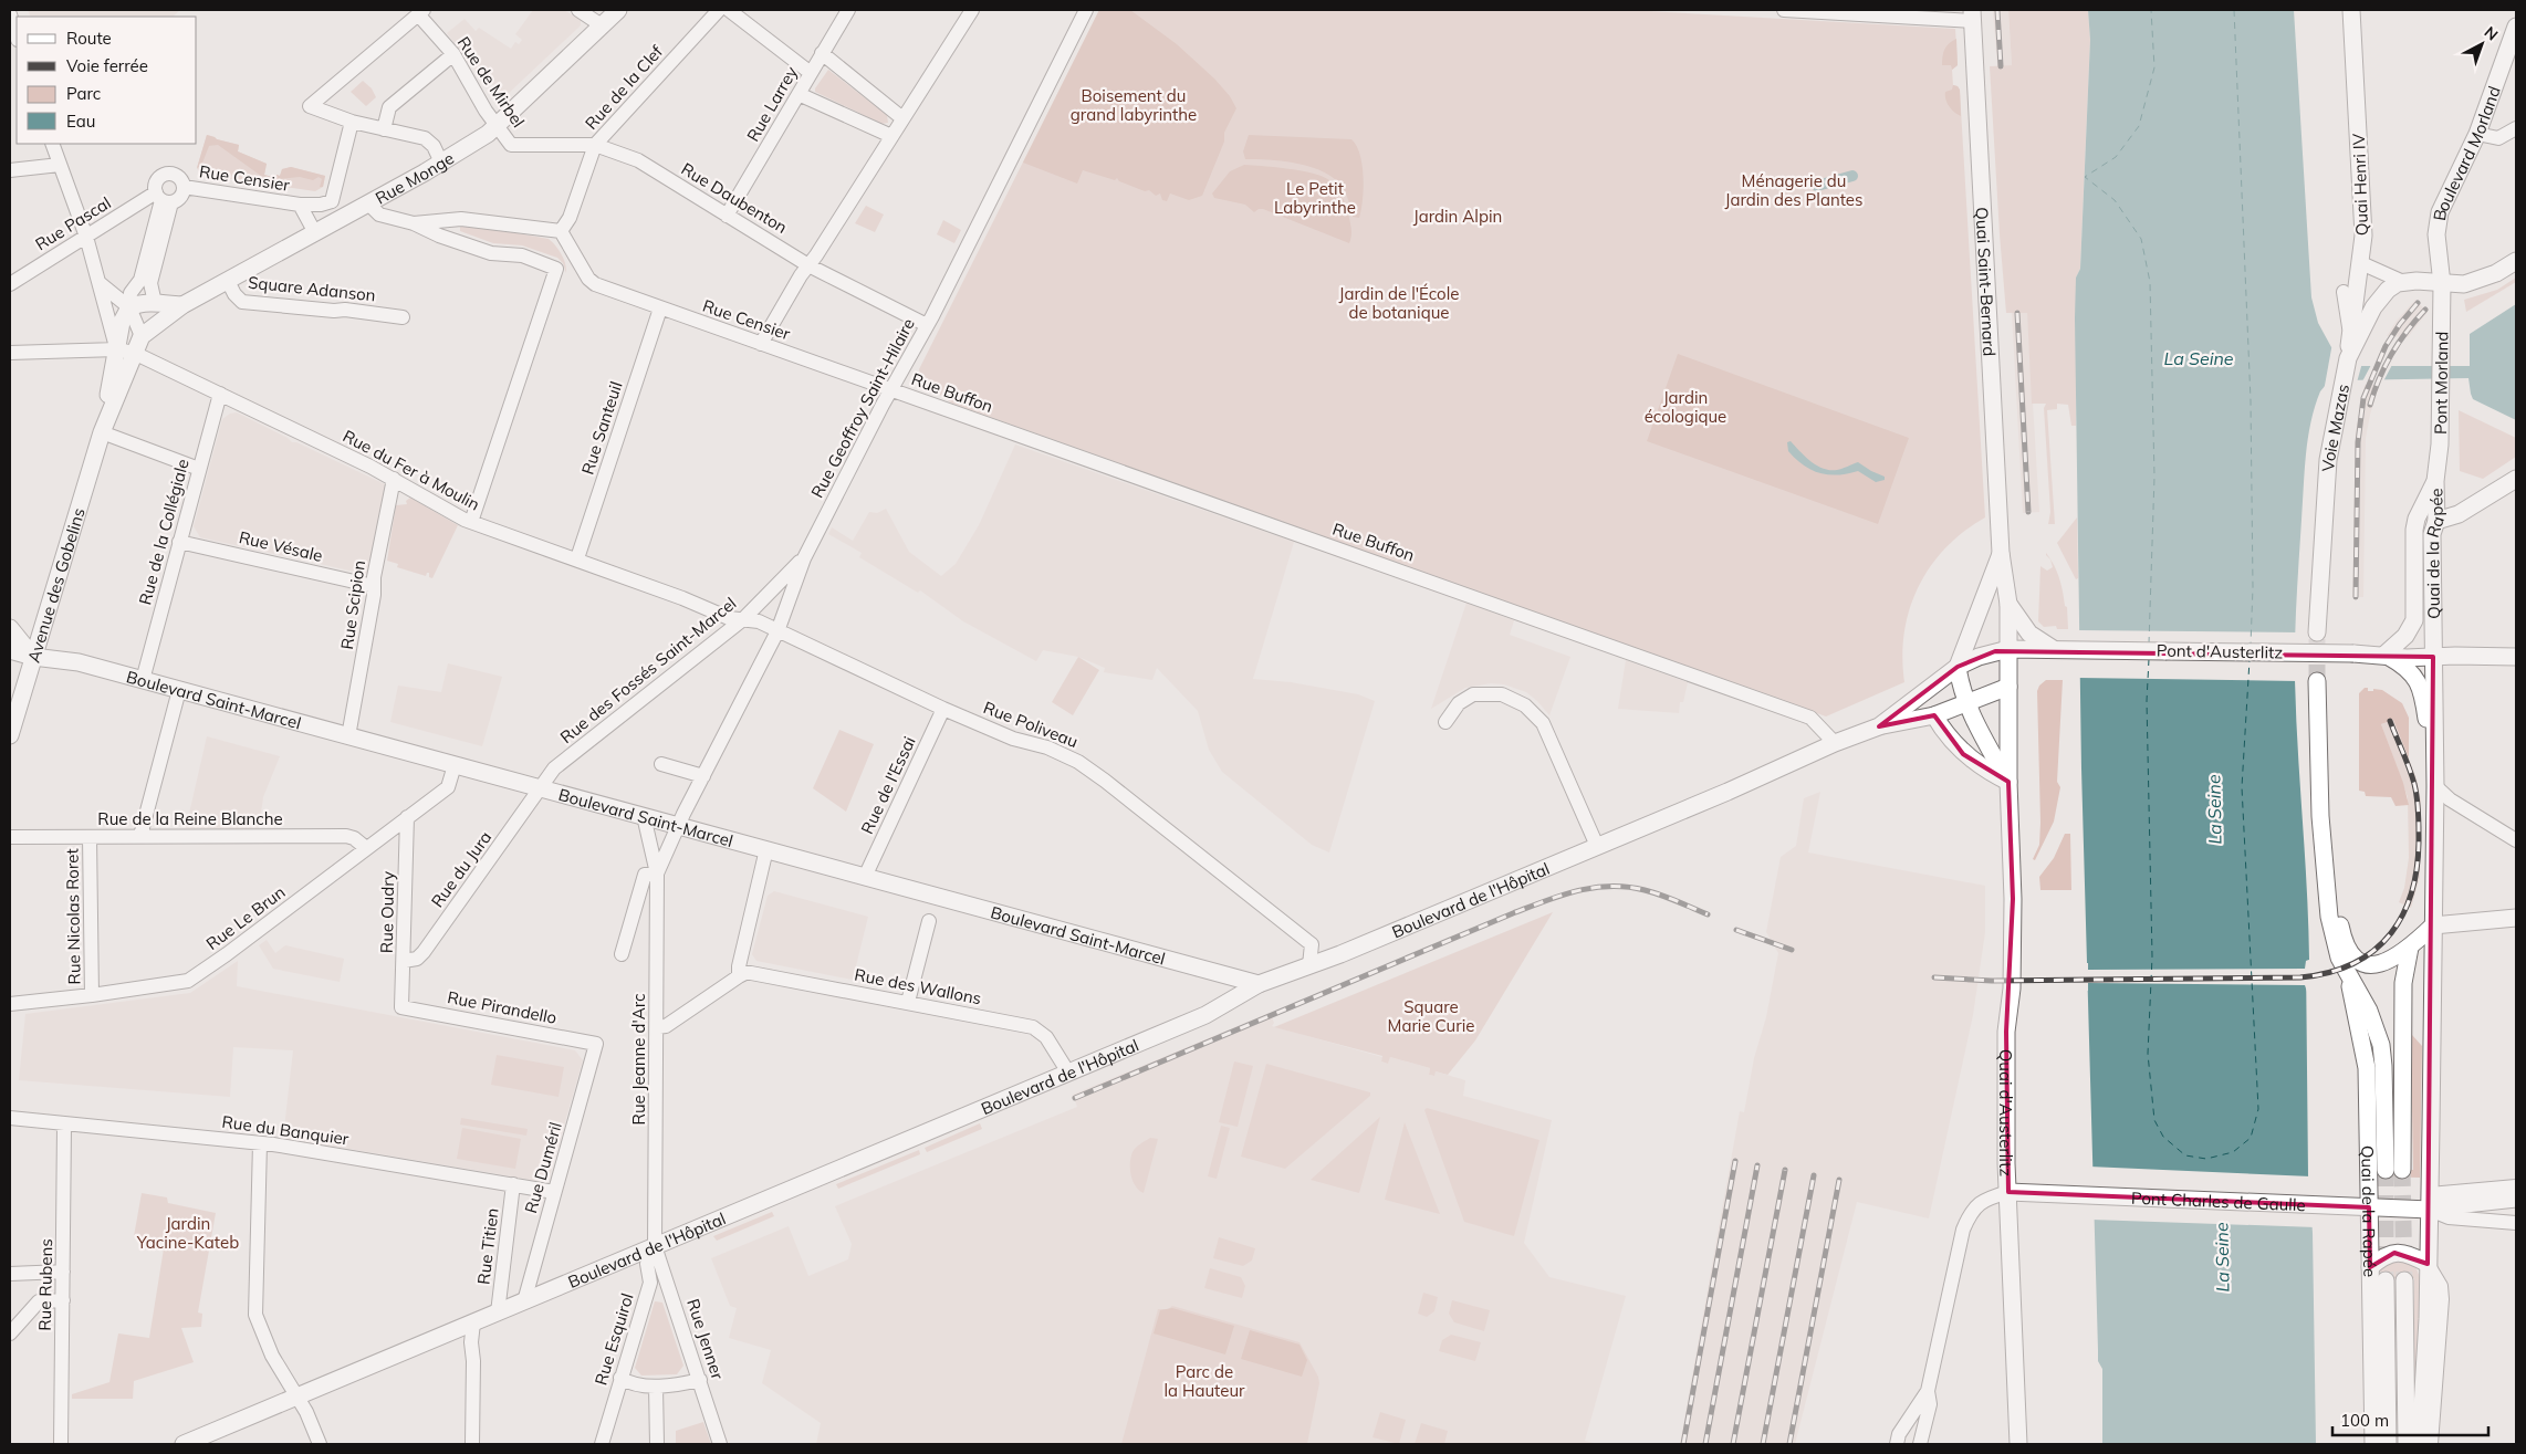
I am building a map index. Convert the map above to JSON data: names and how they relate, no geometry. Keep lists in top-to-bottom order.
{
  "streets": {
    "main road": [
      "Boulevard Morland",
      "Rue Monge",
      "Quai Henri IV",
      "Quai Saint-Bernard",
      "Pont Morland",
      "Voie Mazas",
      "Quai de la Rapée",
      "Avenue des Gobelins",
      "Pont d'Austerlitz",
      "Boulevard Saint-Marcel",
      "Boulevard de l'Hôpital",
      "Quai d'Austerlitz",
      "Pont Charles de Gaulle"
    ],
    "street": [
      "Rue de Mirbel",
      "Rue de la Clef",
      "Rue Larrey",
      "Rue Censier",
      "Rue Daubenton",
      "Rue Pascal",
      "Square Adanson",
      "Rue Buffon",
      "Rue Geoffroy Saint-Hilaire",
      "Rue Santeuil",
      "Rue du Fer à Moulin",
      "Rue de la Collégiale",
      "Rue Vésale",
      "Rue Scipion",
      "Rue des Fossés Saint-Marcel",
      "Rue Poliveau",
      "Rue de l'Essai",
      "Rue de la Reine Blanche",
      "Rue du Jura",
      "Rue Oudry",
      "Rue Nicolas Roret",
      "Rue Le Brun",
      "Rue des Wallons",
      "Rue Pirandello",
      "Rue Jeanne d'Arc",
      "Rue du Banquier",
      "Rue Duméril",
      "Rue Titien",
      "Rue Rubens",
      "Rue Esquirol",
      "Rue Jenner"
    ]
  },
  "crossings": [
    ["Rue de Mirbel", "Rue Monge"],
    ["Rue de Mirbel", "Rue Daubenton"],
    ["Rue de la Clef", "Rue Censier"],
    ["Rue de la Clef", "Rue Daubenton"],
    ["Rue Larrey", "Rue Daubenton"],
    ["Boulevard Morland", "Pont Morland"],
    ["Rue Monge", "Square Adanson"],
    ["Rue Monge", "Avenue des Gobelins"],
    ["Rue Censier", "Rue Pascal"],
    ["Rue Censier", "Rue Buffon"],
    ["Rue Censier", "Rue Geoffroy Saint-Hilaire"],
    ["Rue Censier", "Rue Santeuil"],
    ["Quai Henri IV", "Voie Mazas"],
    ["Rue Daubenton", "Rue Geoffroy Saint-Hilaire"],
    ["Quai Saint-Bernard", "Pont d'Austerlitz"],
    ["Quai Saint-Bernard", "Boulevard de l'Hôpital"],
    ["Quai Saint-Bernard", "Quai d'Austerlitz"],
    ["Pont Morland", "Quai de la Rapée"],
    ["Rue Buffon", "Rue Geoffroy Saint-Hilaire"],
    ["Rue Buffon", "Boulevard de l'Hôpital"],
    ["Rue Geoffroy Saint-Hilaire", "Rue des Fossés Saint-Marcel"],
    ["Rue Geoffroy Saint-Hilaire", "Boulevard Saint-Marcel"],
    ["Rue Geoffroy Saint-Hilaire", "Rue Poliveau"],
    ["Rue Geoffroy Saint-Hilaire", "Rue Jeanne d'Arc"],
    ["Rue Santeuil", "Rue du Fer à Moulin"],
    ["Rue du Fer à Moulin", "Rue de la Collégiale"],
    ["Rue du Fer à Moulin", "Avenue des Gobelins"],
    ["Rue du Fer à Moulin", "Rue Scipion"],
    ["Rue du Fer à Moulin", "Rue des Fossés Saint-Marcel"],
    ["Rue du Fer à Moulin", "Rue Poliveau"],
    ["Rue de la Collégiale", "Rue Vésale"],
    ["Rue de la Collégiale", "Boulevard Saint-Marcel"],
    ["Rue Vésale", "Rue Scipion"],
    ["Quai de la Rapée", "Pont d'Austerlitz"],
    ["Quai de la Rapée", "Pont Charles de Gaulle"],
    ["Avenue des Gobelins", "Boulevard Saint-Marcel"],
    ["Rue Scipion", "Boulevard Saint-Marcel"],
    ["Pont d'Austerlitz", "Boulevard de l'Hôpital"],
    ["Rue des Fossés Saint-Marcel", "Boulevard Saint-Marcel"],
    ["Rue des Fossés Saint-Marcel", "Rue Poliveau"],
    ["Rue des Fossés Saint-Marcel", "Rue du Jura"],
    ["Boulevard Saint-Marcel", "Rue de l'Essai"],
    ["Boulevard Saint-Marcel", "Rue du Jura"],
    ["Boulevard Saint-Marcel", "Boulevard de l'Hôpital"],
    ["Boulevard Saint-Marcel", "Rue Le Brun"],
    ["Boulevard Saint-Marcel", "Rue Jeanne d'Arc"],
    ["Rue Poliveau", "Rue de l'Essai"],
    ["Rue Poliveau", "Boulevard de l'Hôpital"],
    ["Rue de la Reine Blanche", "Rue Nicolas Roret"],
    ["Rue de la Reine Blanche", "Rue Le Brun"],
    ["Rue du Jura", "Rue Oudry"],
    ["Boulevard de l'Hôpital", "Rue des Wallons"],
    ["Boulevard de l'Hôpital", "Rue Jeanne d'Arc"],
    ["Boulevard de l'Hôpital", "Rue Duméril"],
    ["Boulevard de l'Hôpital", "Rue Titien"],
    ["Boulevard de l'Hôpital", "Rue Esquirol"],
    ["Boulevard de l'Hôpital", "Rue Jenner"],
    ["Rue Oudry", "Rue Le Brun"],
    ["Rue Oudry", "Rue Pirandello"],
    ["Rue Nicolas Roret", "Rue Le Brun"],
    ["Rue Pirandello", "Rue Duméril"],
    ["Rue Jeanne d'Arc", "Rue Esquirol"],
    ["Rue Jeanne d'Arc", "Rue Jenner"],
    ["Quai d'Austerlitz", "Pont Charles de Gaulle"],
    ["Rue du Banquier", "Rue Duméril"],
    ["Rue du Banquier", "Rue Titien"],
    ["Rue du Banquier", "Rue Rubens"],
    ["Rue Esquirol", "Rue Jenner"]
  ],
  "water": ["La Seine"],
  "parks": [
    "Boisement du grand labyrinthe",
    "Ménagerie du Jardin des Plantes",
    "Le Petit Labyrinthe",
    "Jardin Alpin",
    "Jardin de l'École de botanique",
    "Jardin écologique",
    "Square Marie Curie",
    "Jardin Yacine-Kateb",
    "Parc de la Hauteur"
  ],
  "legend": [
    "Route",
    "Voie ferrée",
    "Parc",
    "Eau"
  ],
  "scale_bar": "100 m",
  "north": "top right"
}
